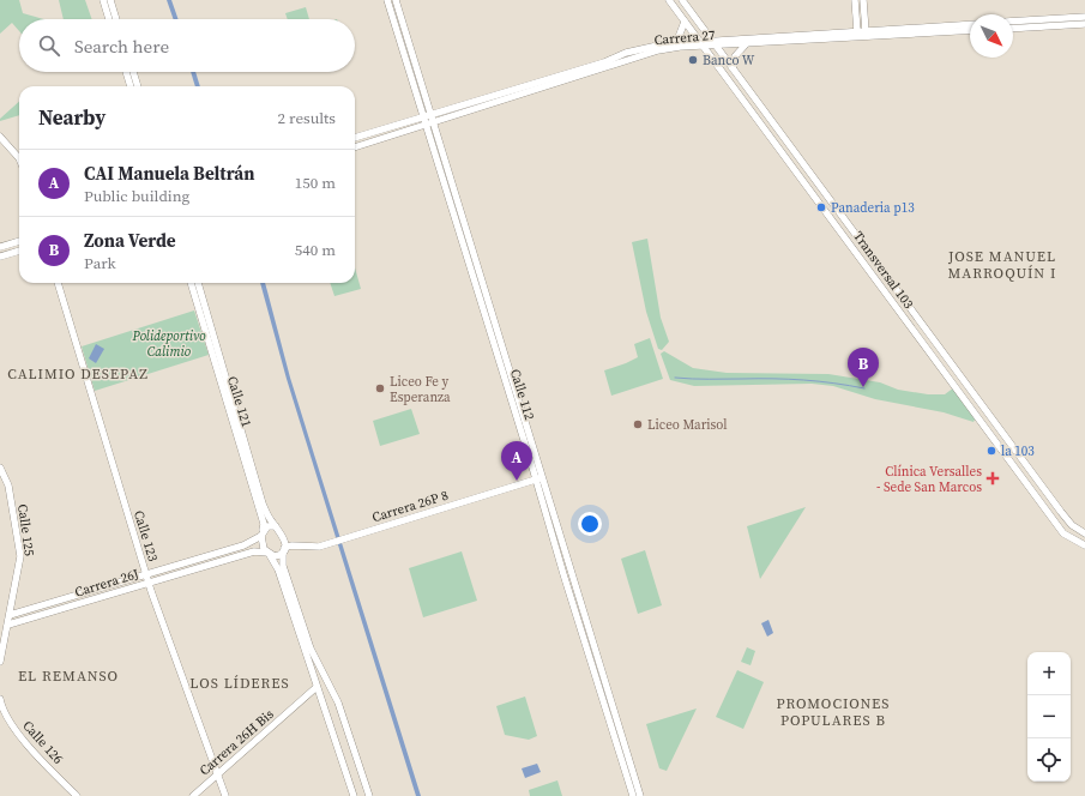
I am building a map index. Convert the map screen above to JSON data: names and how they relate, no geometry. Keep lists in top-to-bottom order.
{
  "streets": {
    "street": [
      "Carrera 27",
      "Transversal 103",
      "Calle 112",
      "Calle 121",
      "Carrera 26P 8",
      "Calle 125",
      "Calle 123",
      "Carrera 26J",
      "Calle 126",
      "Carrera 26H Bis"
    ]
  },
  "crossings": [
    ["Carrera 27", "Transversal 103"],
    ["Carrera 27", "Calle 112"],
    ["Calle 112", "Carrera 26P 8"],
    ["Calle 121", "Carrera 26P 8"],
    ["Calle 121", "Carrera 26J"],
    ["Carrera 26P 8", "Carrera 26J"],
    ["Calle 125", "Carrera 26J"],
    ["Calle 123", "Carrera 26J"],
    ["Calle 123", "Carrera 26H Bis"]
  ],
  "districts": [
    "JOSE MANUEL MARROQUÍN I",
    "CALIMIO DESEPAZ",
    "EL REMANSO",
    "LOS LÍDERES",
    "PROMOCIONES POPULARES B"
  ],
  "parks": ["Polideportivo Calimio"],
  "places": {
    "other": [
      "Banco W",
      "Panaderia p13",
      "Liceo Fe y Esperanza",
      "Liceo Marisol",
      "la 103"
    ],
    "health": ["Clínica Versalles - Sede San Marcos"]
  },
  "north": "bottom right",
  "page": {
    "search": "Search here",
    "heading": ["Nearby", "2 results"],
    "list": [
      {
        "mark": "A",
        "name": "CAI Manuela Beltrán",
        "note": "Public building",
        "value": "150 m"
      },
      {
        "mark": "B",
        "name": "Zona Verde",
        "note": "Park",
        "value": "540 m"
      }
    ],
    "pins": ["B", "A"],
    "map_buttons": ["+", "−"]
  }
}
